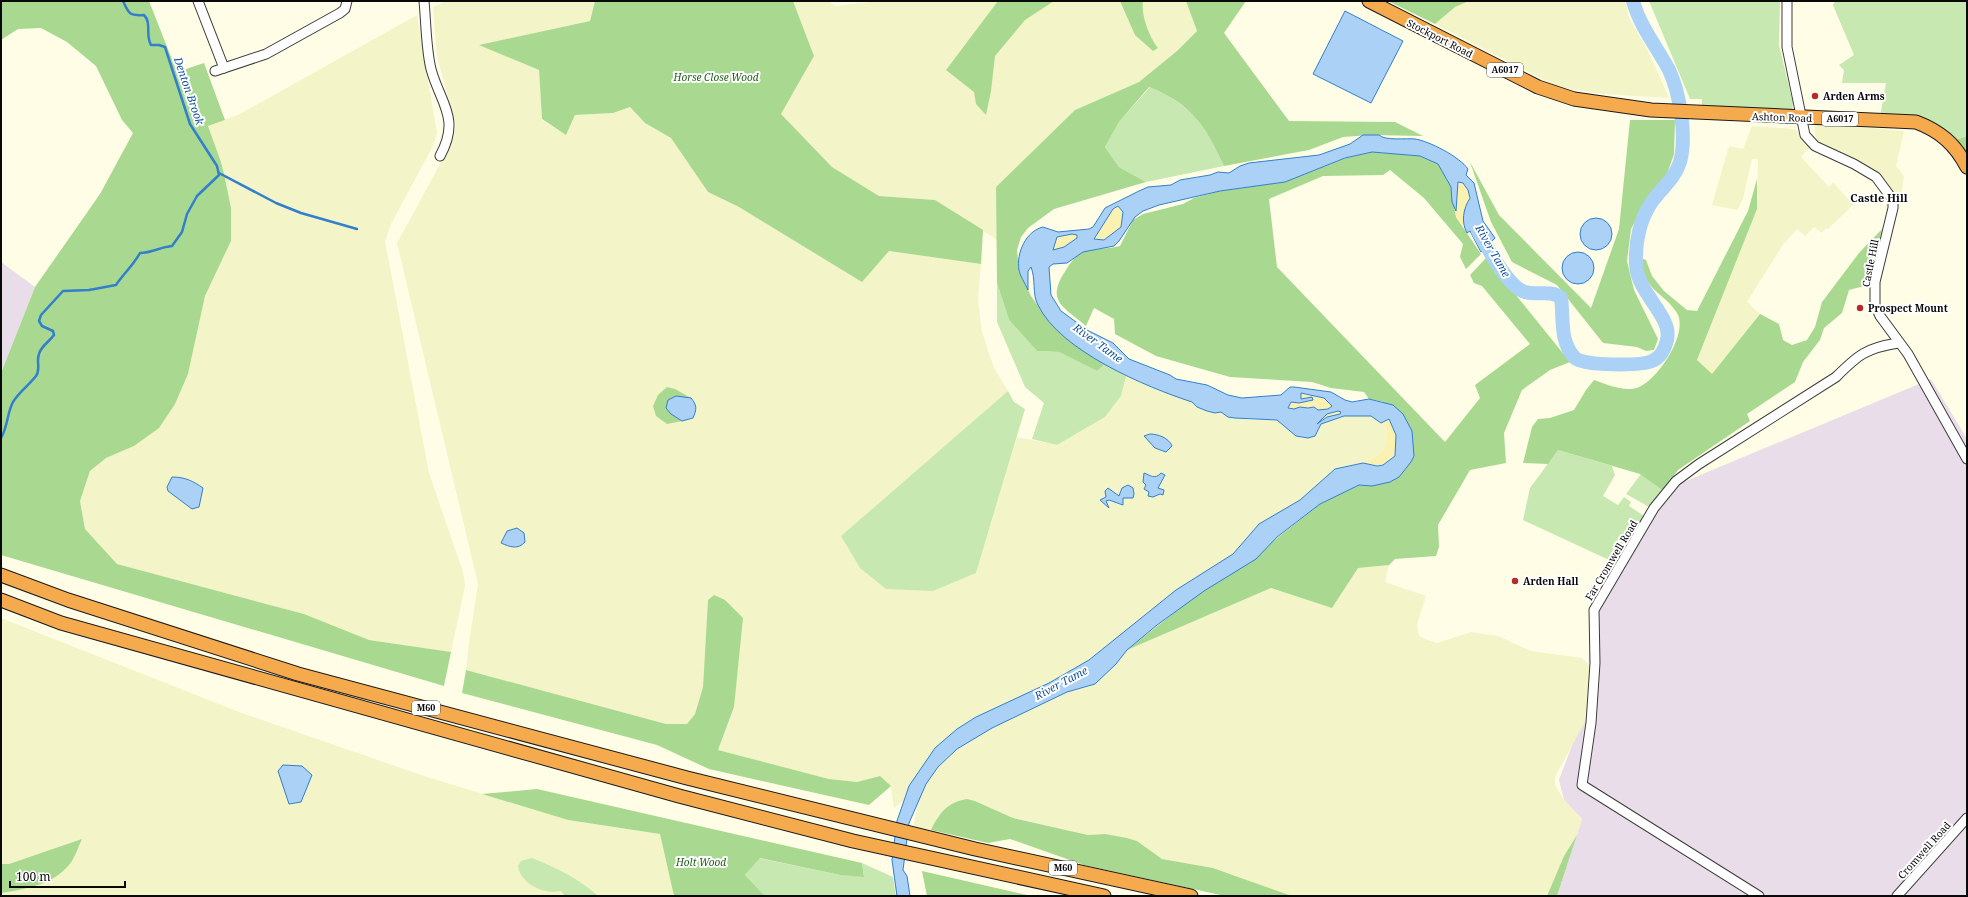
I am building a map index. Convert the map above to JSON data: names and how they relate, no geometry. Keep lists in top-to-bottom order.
{
  "streets": {
    "highway": [
      "Stockport Road",
      "A6017",
      "Ashton Road",
      "M60"
    ],
    "street": ["Castle Hill", "Far Cromwell Road", "Cromwell Road"]
  },
  "crossings": [
    ["Stockport Road", "Ashton Road"],
    ["Ashton Road", "Castle Hill"],
    ["Castle Hill", "Far Cromwell Road"]
  ],
  "districts": ["Castle Hill"],
  "water": ["Denton Brook", "River Tame"],
  "parks": ["Horse Close Wood", "Holt Wood"],
  "places": ["Arden Arms", "Prospect Mount", "Arden Hall"],
  "scale_bar": "100 m"
}
